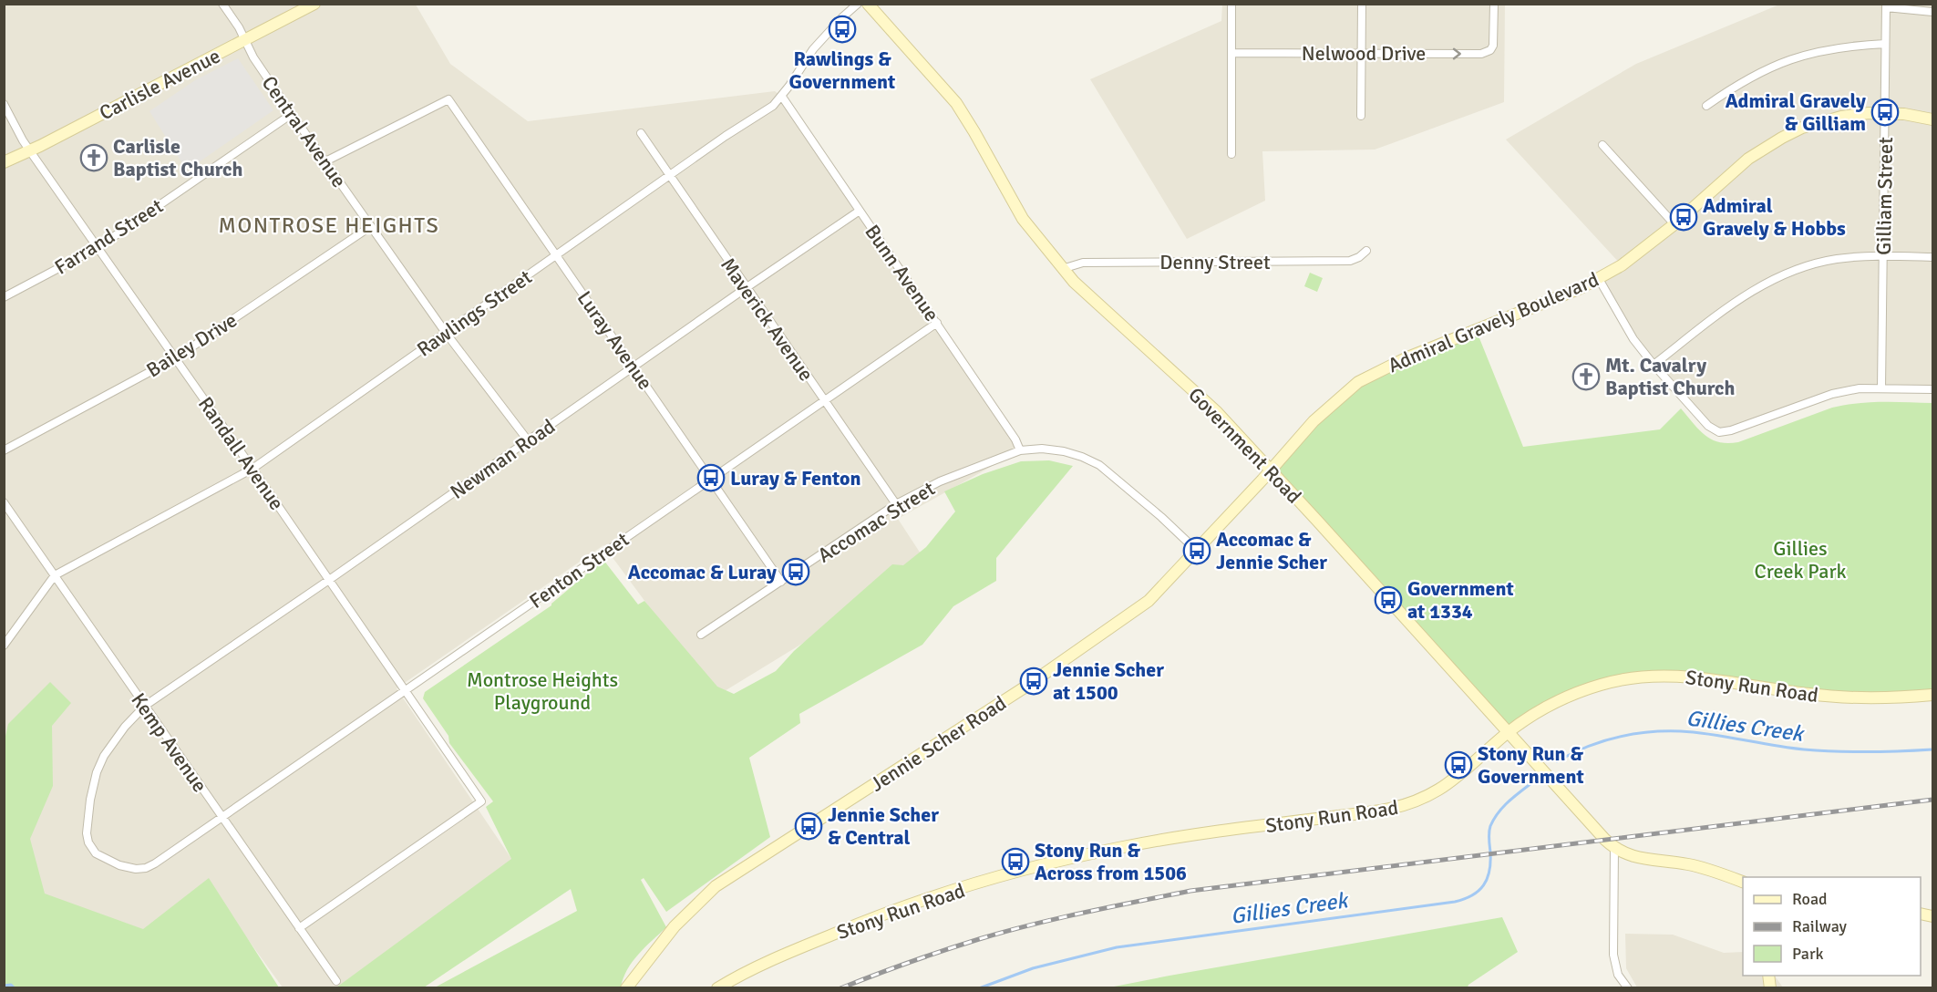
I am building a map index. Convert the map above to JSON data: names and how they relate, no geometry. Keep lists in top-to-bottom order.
{
  "streets": {
    "street": [
      "Nelwood Drive",
      "Carlisle Avenue",
      "Central Avenue",
      "Gilliam Street",
      "Farrand Street",
      "Denny Street",
      "Bunn Avenue",
      "Rawlings Street",
      "Maverick Avenue",
      "Admiral Gravely Boulevard",
      "Luray Avenue",
      "Bailey Drive",
      "Government Road",
      "Randall Avenue",
      "Newman Road",
      "Accomac Street",
      "Fenton Street",
      "Stony Run Road",
      "Kemp Avenue",
      "Jennie Scher Road"
    ]
  },
  "crossings": [
    ["Carlisle Avenue", "Central Avenue"],
    ["Carlisle Avenue", "Randall Avenue"],
    ["Central Avenue", "Farrand Street"],
    ["Central Avenue", "Rawlings Street"],
    ["Central Avenue", "Luray Avenue"],
    ["Central Avenue", "Bailey Drive"],
    ["Central Avenue", "Newman Road"],
    ["Gilliam Street", "Admiral Gravely Boulevard"],
    ["Farrand Street", "Randall Avenue"],
    ["Denny Street", "Government Road"],
    ["Bunn Avenue", "Rawlings Street"],
    ["Bunn Avenue", "Newman Road"],
    ["Bunn Avenue", "Accomac Street"],
    ["Bunn Avenue", "Fenton Street"],
    ["Rawlings Street", "Maverick Avenue"],
    ["Rawlings Street", "Luray Avenue"],
    ["Rawlings Street", "Randall Avenue"],
    ["Rawlings Street", "Kemp Avenue"],
    ["Maverick Avenue", "Newman Road"],
    ["Maverick Avenue", "Accomac Street"],
    ["Maverick Avenue", "Fenton Street"],
    ["Admiral Gravely Boulevard", "Government Road"],
    ["Admiral Gravely Boulevard", "Jennie Scher Road"],
    ["Luray Avenue", "Newman Road"],
    ["Luray Avenue", "Accomac Street"],
    ["Luray Avenue", "Fenton Street"],
    ["Bailey Drive", "Randall Avenue"],
    ["Government Road", "Stony Run Road"],
    ["Government Road", "Jennie Scher Road"],
    ["Randall Avenue", "Newman Road"],
    ["Randall Avenue", "Fenton Street"],
    ["Randall Avenue", "Kemp Avenue"],
    ["Newman Road", "Fenton Street"],
    ["Newman Road", "Kemp Avenue"],
    ["Accomac Street", "Jennie Scher Road"],
    ["Fenton Street", "Kemp Avenue"]
  ],
  "districts": ["MONTROSE HEIGHTS"],
  "water": ["Gillies Creek"],
  "parks": ["Gillies Creek Park", "Montrose Heights Playground"],
  "places": {
    "bus stop": [
      "Rawlings & Government",
      "Admiral Gravely & Gilliam",
      "Admiral Gravely & Hobbs",
      "Luray & Fenton",
      "Accomac & Jennie Scher",
      "Accomac & Luray",
      "Government at 1334",
      "Jennie Scher at 1500",
      "Stony Run & Government",
      "Jennie Scher & Central",
      "Stony Run & Across from 1506"
    ],
    "church": ["Carlisle Baptist Church", "Mt. Cavalry Baptist Church"]
  },
  "legend": ["Road", "Railway", "Park"]
}
